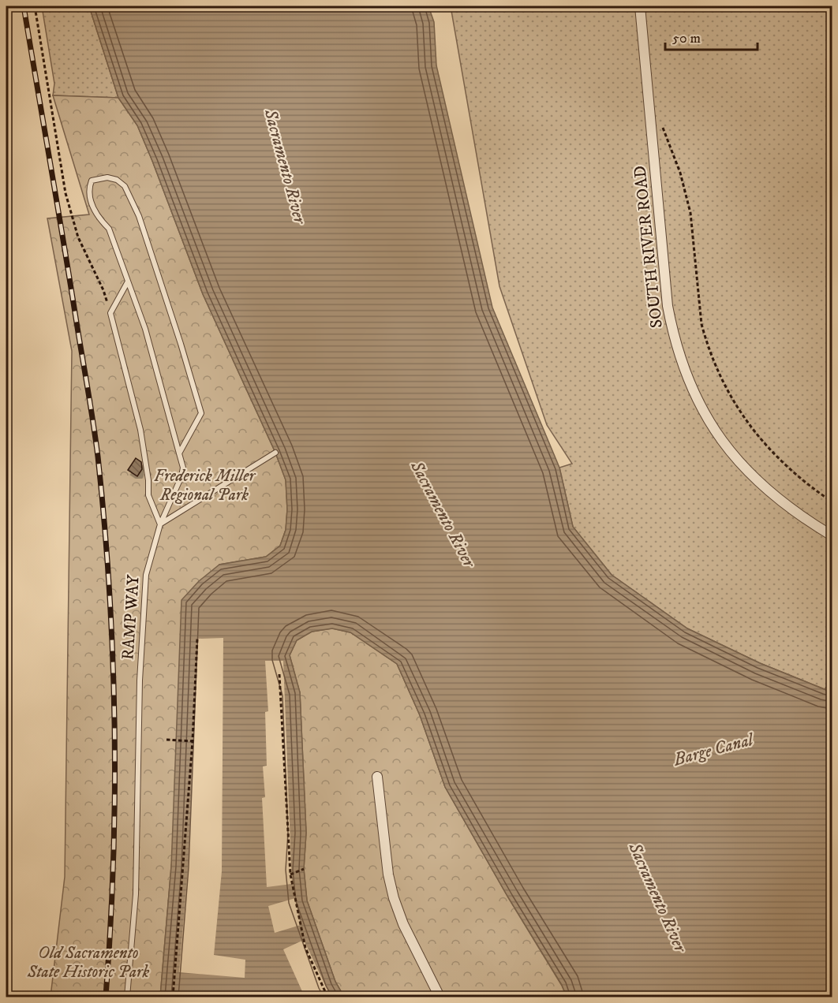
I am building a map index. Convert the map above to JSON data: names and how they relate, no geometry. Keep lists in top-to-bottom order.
{
  "streets": {
    "street": ["SOUTH RIVER ROAD"],
    "lane": ["RAMP WAY"]
  },
  "water": ["Sacramento River", "Barge Canal"],
  "parks": ["Frederick Miller Regional Park", "Old Sacramento State Historic Park"],
  "scale_bar": "50 m"
}
